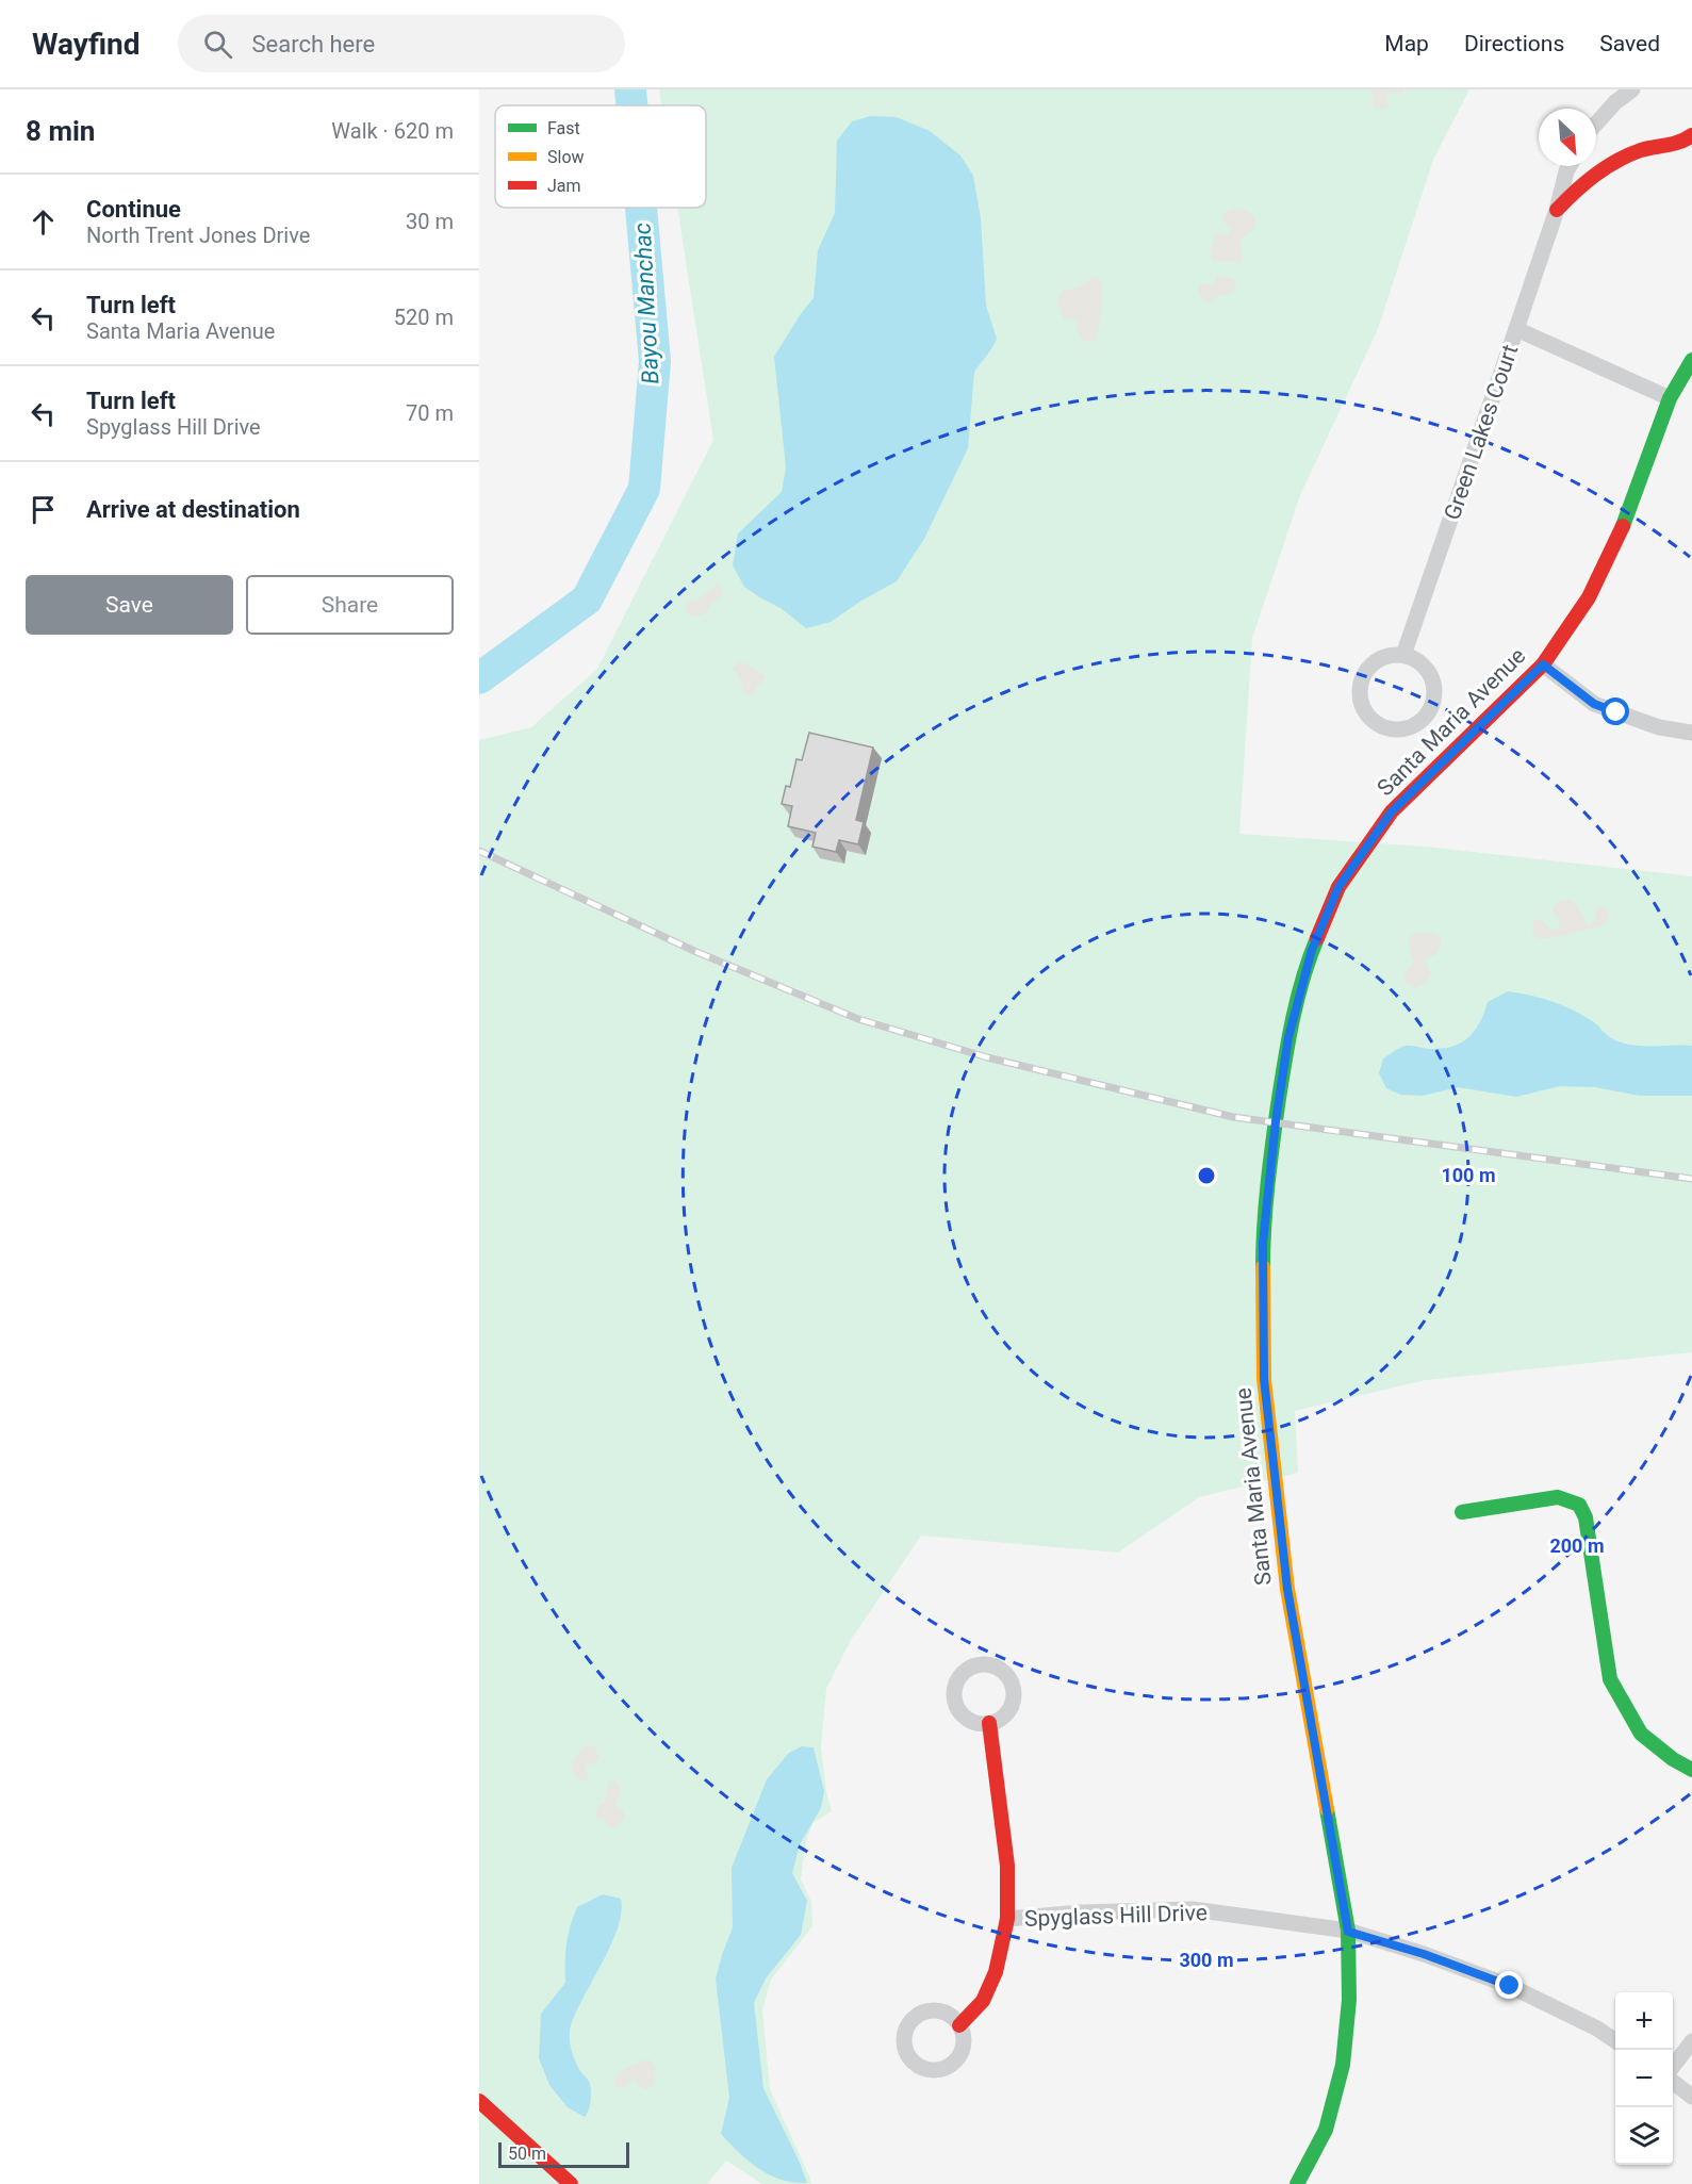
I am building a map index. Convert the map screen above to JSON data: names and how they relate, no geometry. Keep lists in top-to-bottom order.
{
  "streets": {
    "street": ["Green Lakes Court", "Santa Maria Avenue", "Spyglass Hill Drive"]
  },
  "crossings": [
    ["Santa Maria Avenue", "Spyglass Hill Drive"]
  ],
  "water": ["Bayou Manchac"],
  "legend": ["Fast", "Slow", "Jam"],
  "scale_bar": "50 m",
  "north": "bottom right",
  "page": {
    "header": "Wayfind",
    "search": "Search here",
    "nav": ["Map", "Directions", "Saved"],
    "heading": ["8 min", "Walk · 620 m"],
    "list": [
      ["Continue", "North Trent Jones Drive", "30 m"],
      ["Turn left", "Santa Maria Avenue", "520 m"],
      ["Turn left", "Spyglass Hill Drive", "70 m"],
      "Arrive at destination"
    ],
    "buttons": ["Save", "Share"],
    "map_buttons": ["+", "−"],
    "scale": "50 m"
  },
  "rings": ["100 m", "200 m", "300 m"]
}
